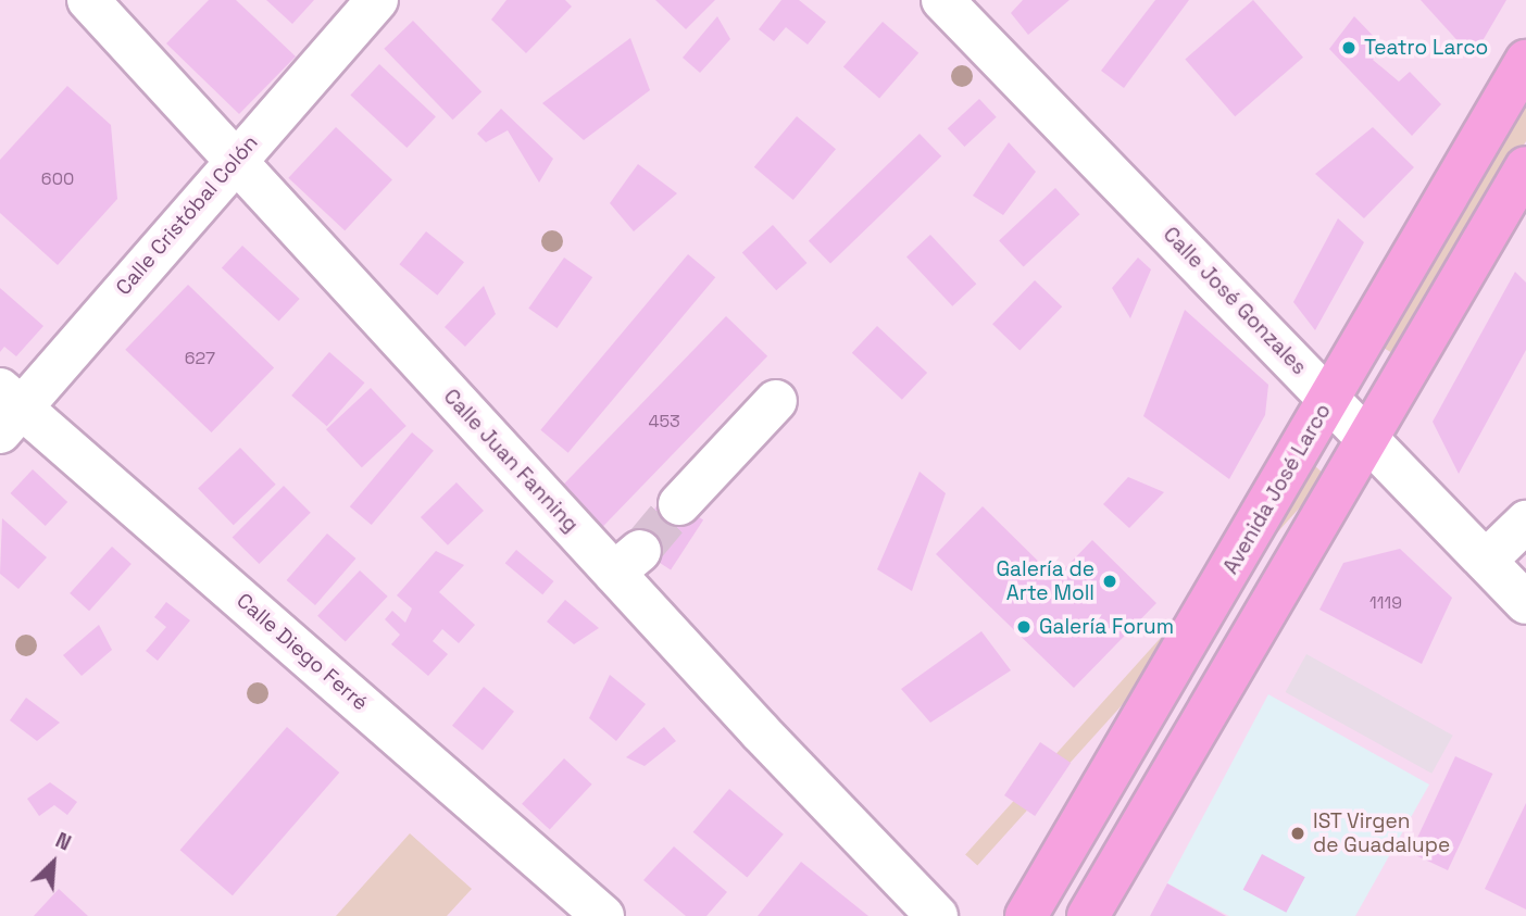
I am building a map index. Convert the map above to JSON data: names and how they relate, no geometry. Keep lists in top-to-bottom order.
{
  "streets": {
    "main road": ["Avenida José Larco"],
    "street": [
      "Calle Cristóbal Colón",
      "Calle José Gonzales",
      "Calle Juan Fanning",
      "Calle Diego Ferré"
    ]
  },
  "crossings": [
    ["Calle Cristóbal Colón", "Calle Juan Fanning"],
    ["Calle Cristóbal Colón", "Calle Diego Ferré"],
    ["Calle José Gonzales", "Avenida José Larco"]
  ],
  "places": [
    "Teatro Larco",
    "Galería de Arte Moll",
    "Galería Forum",
    "IST Virgen de Guadalupe"
  ],
  "house_numbers": [
    "600",
    "627",
    "453",
    "1119"
  ],
  "north": "top right"
}
